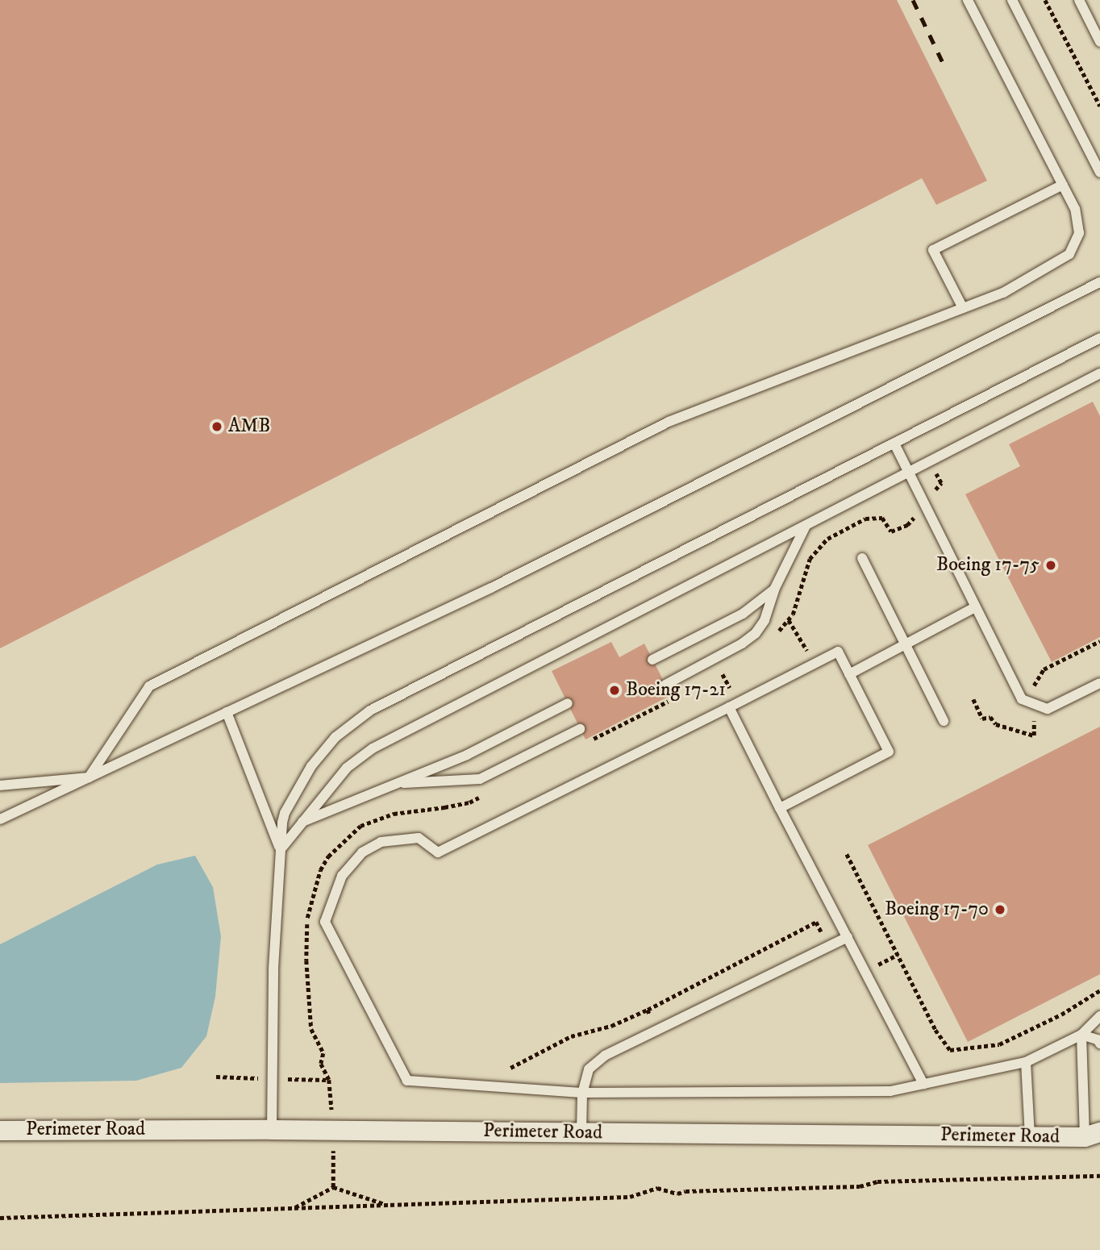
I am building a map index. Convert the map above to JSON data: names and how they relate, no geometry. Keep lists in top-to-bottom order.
{
  "streets": {
    "street": ["Perimeter Road"]
  },
  "places": [
    "AMB",
    "Boeing 17-75",
    "Boeing 17-21",
    "Boeing 17-70"
  ]
}
